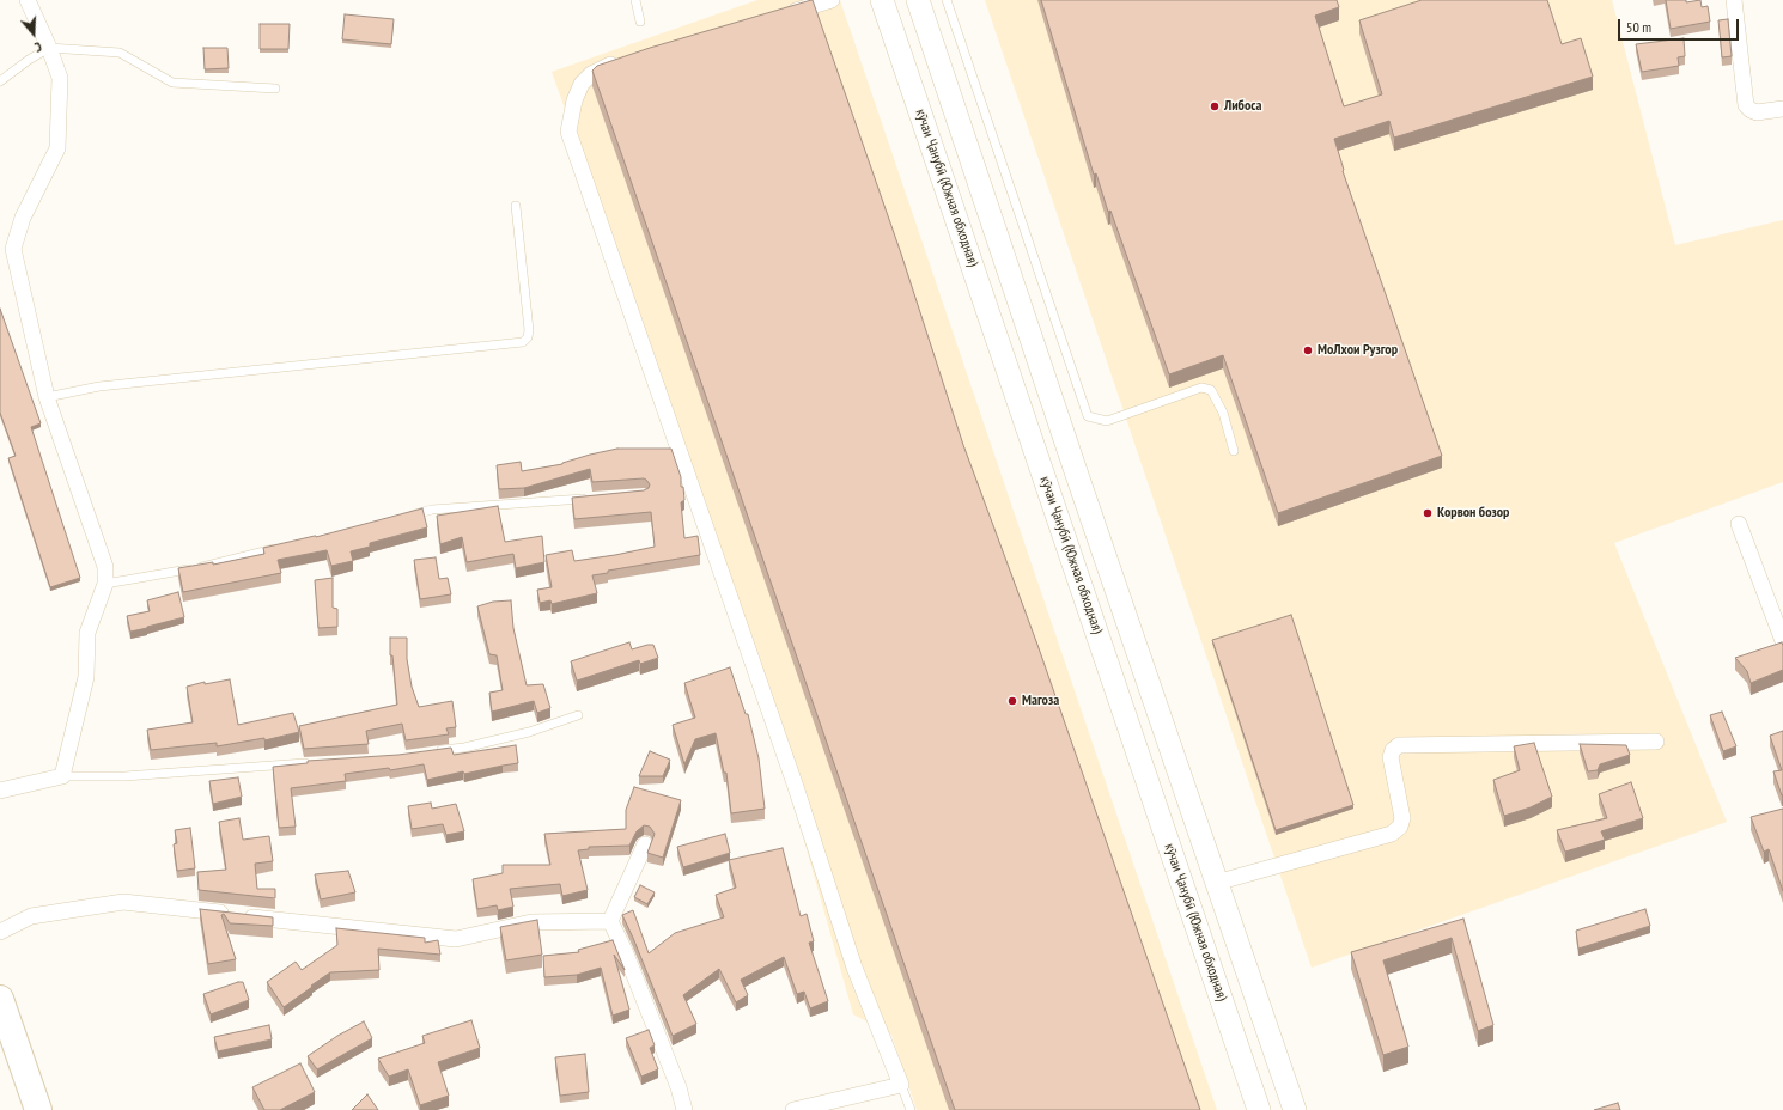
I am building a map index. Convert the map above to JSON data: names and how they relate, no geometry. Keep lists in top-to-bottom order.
{
  "streets": {
    "main road": ["кӯчаи Ҷанубӣ (Южная обходная)"]
  },
  "places": [
    "Либоса",
    "МоЛхои Рузгор",
    "Корвон бозор",
    "Магоза"
  ],
  "scale_bar": "50 m",
  "north": "bottom"
}
